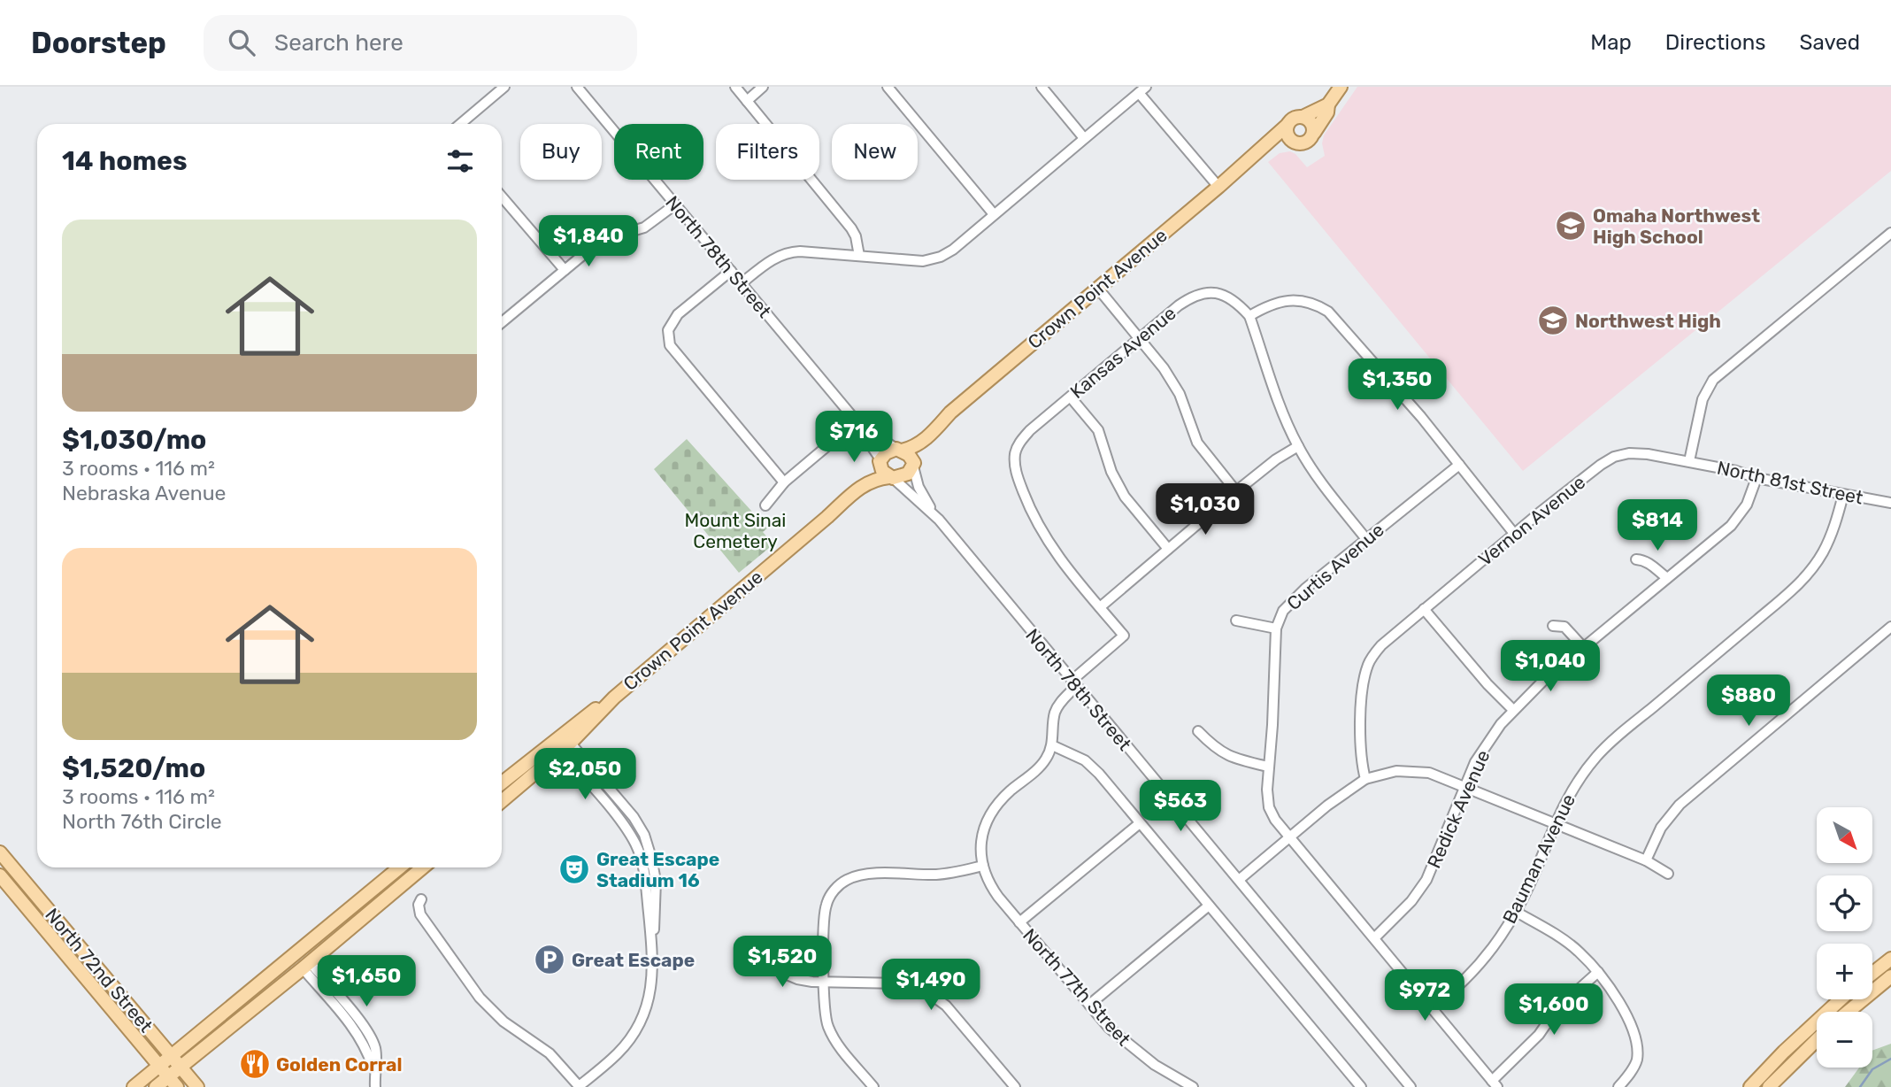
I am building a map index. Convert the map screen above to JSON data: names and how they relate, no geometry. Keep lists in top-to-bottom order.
{
  "streets": {
    "main road": ["Crown Point Avenue", "North 72nd Street"],
    "street": [
      "North 78th Street",
      "Kansas Avenue",
      "North 81st Street",
      "Vernon Avenue",
      "Curtis Avenue",
      "Redick Avenue",
      "Bauman Avenue",
      "North 77th Street"
    ]
  },
  "crossings": [
    ["North 81st Street", "Vernon Avenue"],
    ["North 81st Street", "Redick Avenue"],
    ["North 81st Street", "Bauman Avenue"]
  ],
  "parks": ["Mount Sinai Cemetery"],
  "places": {
    "school or university": ["Omaha Northwest High School", "Northwest High"],
    "theatre": ["Great Escape Stadium 16"],
    "parking": ["Great Escape"],
    "restaurant": ["Golden Corral"]
  },
  "north": "bottom right",
  "page": {
    "header": "Doorstep",
    "search": "Search here",
    "nav": ["Map", "Directions", "Saved"],
    "chip": [
      "Buy",
      "Rent",
      "Filters",
      "New"
    ],
    "heading": "14 homes",
    "list": [
      {
        "name": "$1,030/mo",
        "note": "3 rooms · 116 m² · Nebraska Avenue"
      },
      {
        "name": "$1,520/mo",
        "note": "3 rooms · 116 m² · North 76th Circle"
      }
    ],
    "price": [
      "$1,840",
      "$1,350",
      "$716",
      "$1,030",
      "$814",
      "$1,040",
      "$880",
      "$2,050",
      "$563",
      "$1,520",
      "$1,650",
      "$1,490",
      "$972",
      "$1,600"
    ],
    "map_buttons": ["+", "−"]
  }
}
